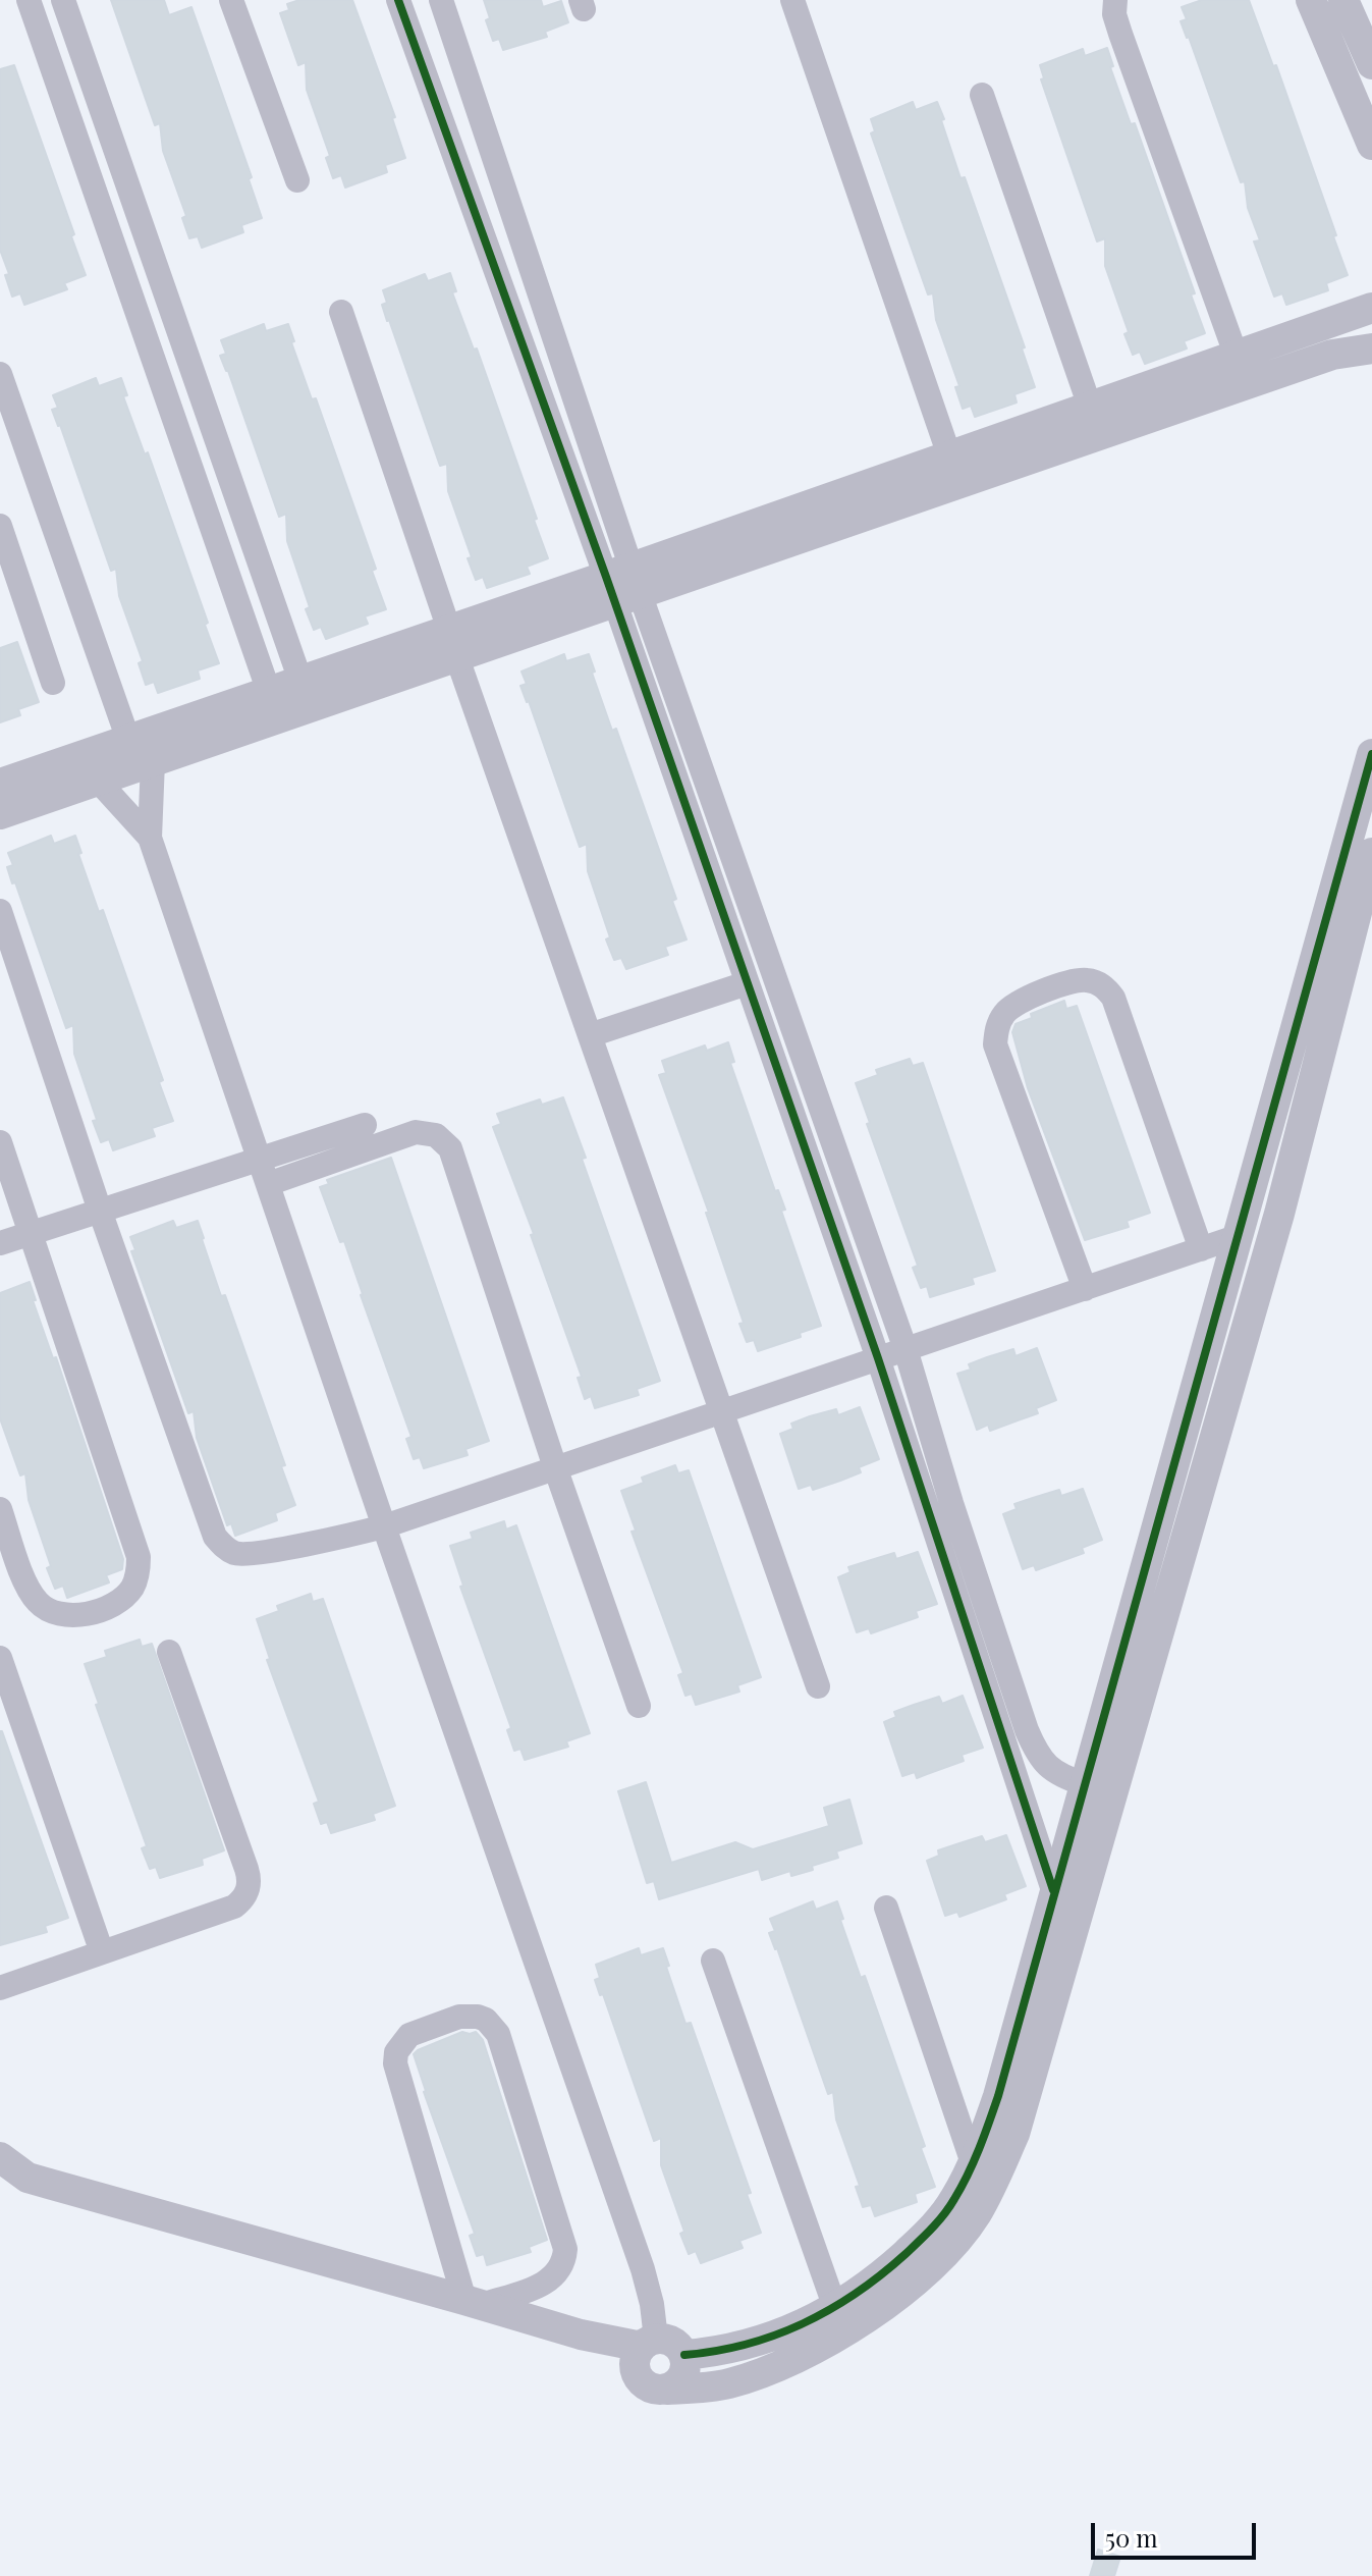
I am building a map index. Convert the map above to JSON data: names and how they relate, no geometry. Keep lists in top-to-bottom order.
{
  "scale_bar": "50 m"
}
